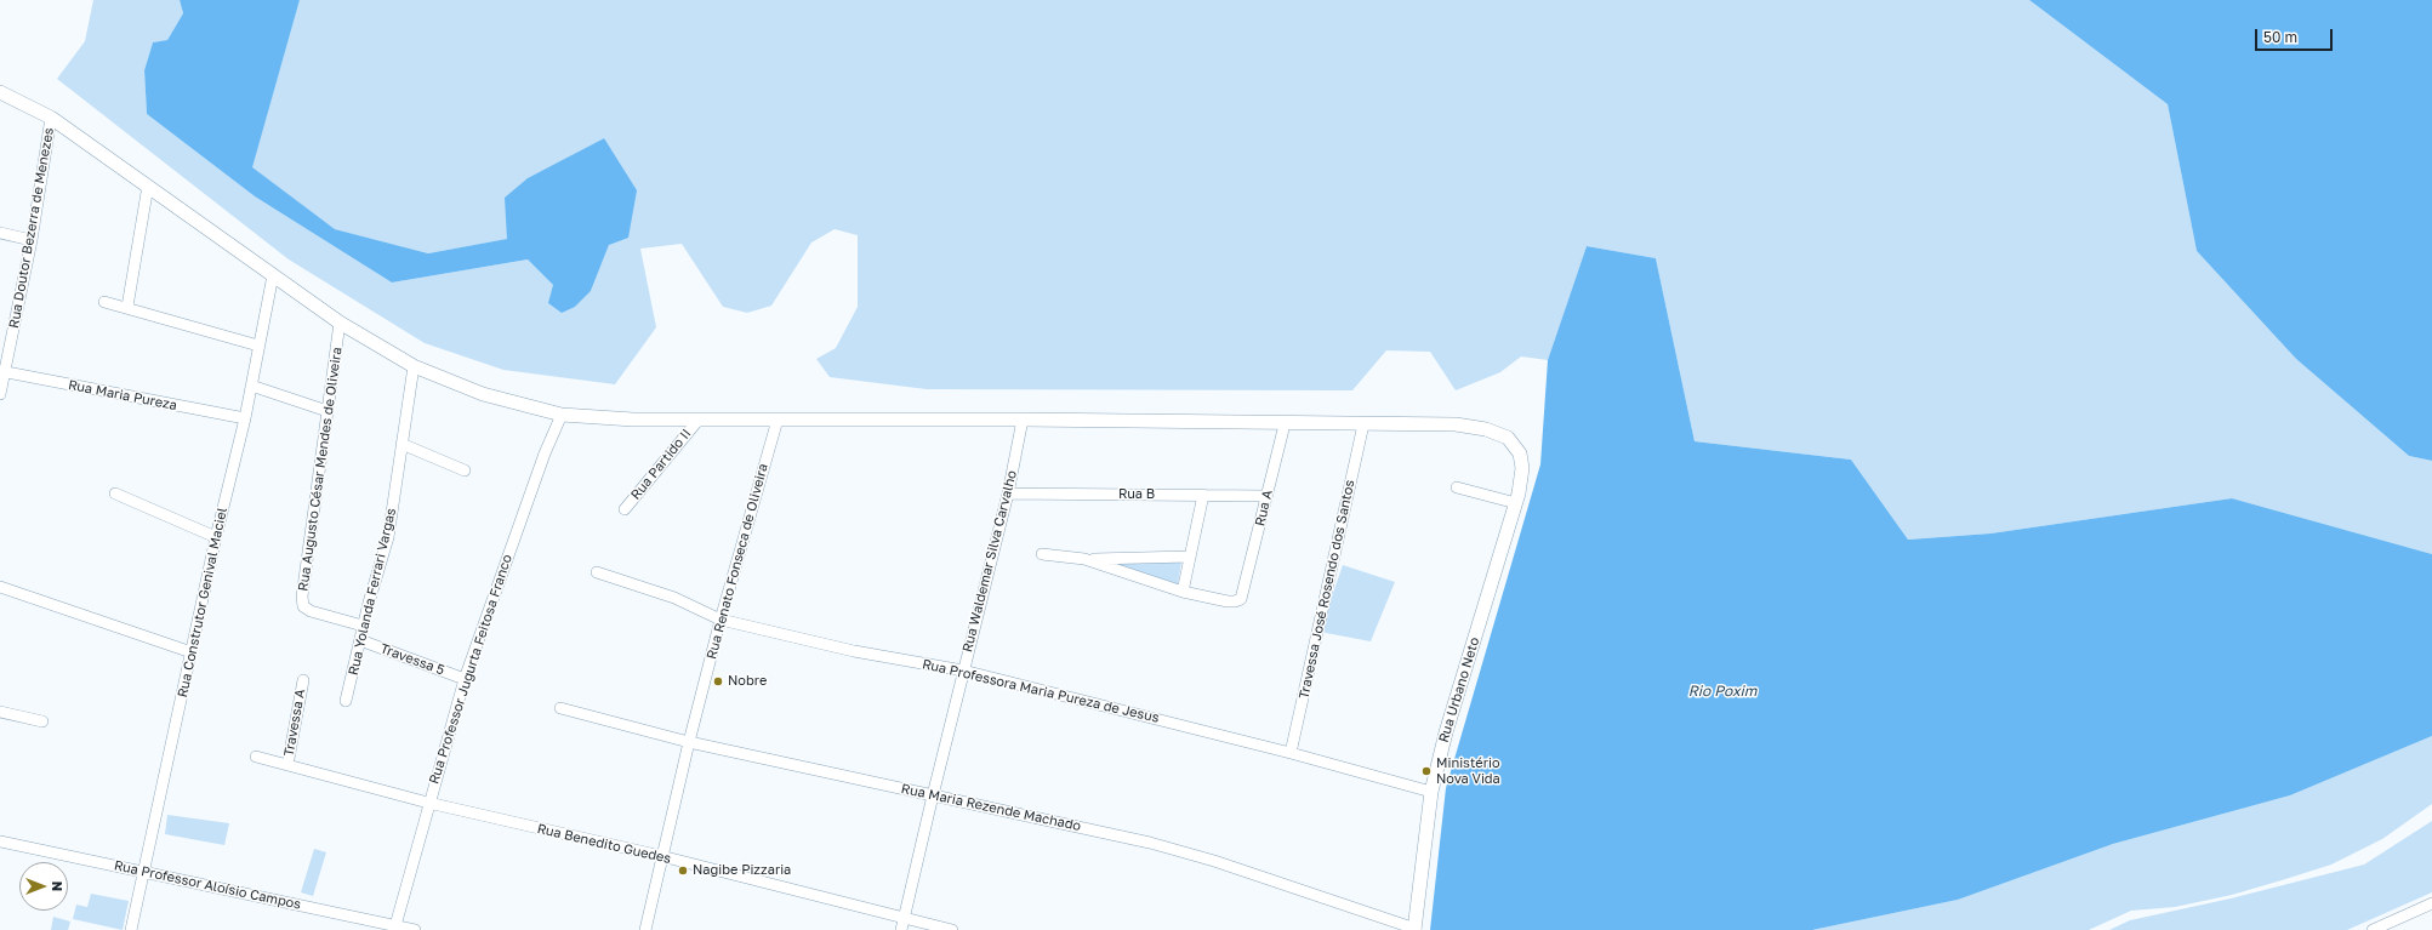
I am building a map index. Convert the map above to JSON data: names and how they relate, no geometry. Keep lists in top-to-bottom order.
{
  "streets": {
    "street": [
      "Rua Doutor Bezerra de Menezes",
      "Rua Maria Pureza",
      "Rua Partido II",
      "Rua Augusto César Mendes de Oliveira",
      "Rua B",
      "Rua A",
      "Rua Renato Fonseca de Oliveira",
      "Rua Waldemar Silva Carvalho",
      "Travessa José Rosendo dos Santos",
      "Rua Yolanda Ferrari Vargas",
      "Rua Construtor Genival Maciel",
      "Travessa 5",
      "Rua Professor Jugurta Feitosa Franco",
      "Rua Urbano Neto",
      "Rua Professora Maria Pureza de Jesus",
      "Travessa A",
      "Rua Maria Rezende Machado",
      "Rua Benedito Guedes",
      "Rua Professor Aloísio Campos"
    ]
  },
  "crossings": [
    ["Rua Doutor Bezerra de Menezes", "Rua Maria Pureza"],
    ["Rua Maria Pureza", "Rua Construtor Genival Maciel"],
    ["Rua Augusto César Mendes de Oliveira", "Rua Yolanda Ferrari Vargas"],
    ["Rua B", "Rua A"],
    ["Rua B", "Rua Waldemar Silva Carvalho"],
    ["Rua Renato Fonseca de Oliveira", "Rua Professora Maria Pureza de Jesus"],
    ["Rua Renato Fonseca de Oliveira", "Rua Maria Rezende Machado"],
    ["Rua Renato Fonseca de Oliveira", "Rua Benedito Guedes"],
    ["Rua Waldemar Silva Carvalho", "Rua Professora Maria Pureza de Jesus"],
    ["Rua Waldemar Silva Carvalho", "Rua Maria Rezende Machado"],
    ["Rua Waldemar Silva Carvalho", "Rua Benedito Guedes"],
    ["Travessa José Rosendo dos Santos", "Rua Urbano Neto"],
    ["Travessa José Rosendo dos Santos", "Rua Professora Maria Pureza de Jesus"],
    ["Rua Yolanda Ferrari Vargas", "Travessa 5"],
    ["Rua Construtor Genival Maciel", "Rua Professor Aloísio Campos"],
    ["Travessa 5", "Rua Professor Jugurta Feitosa Franco"],
    ["Rua Professor Jugurta Feitosa Franco", "Rua Benedito Guedes"],
    ["Rua Professor Jugurta Feitosa Franco", "Rua Professor Aloísio Campos"],
    ["Rua Urbano Neto", "Rua Professora Maria Pureza de Jesus"],
    ["Rua Urbano Neto", "Rua Maria Rezende Machado"],
    ["Travessa A", "Rua Benedito Guedes"]
  ],
  "water": ["Rio Poxim"],
  "places": ["Nobre", "Ministério Nova Vida", "Nagibe Pizzaria"],
  "scale_bar": "50 m",
  "north": "right"
}
